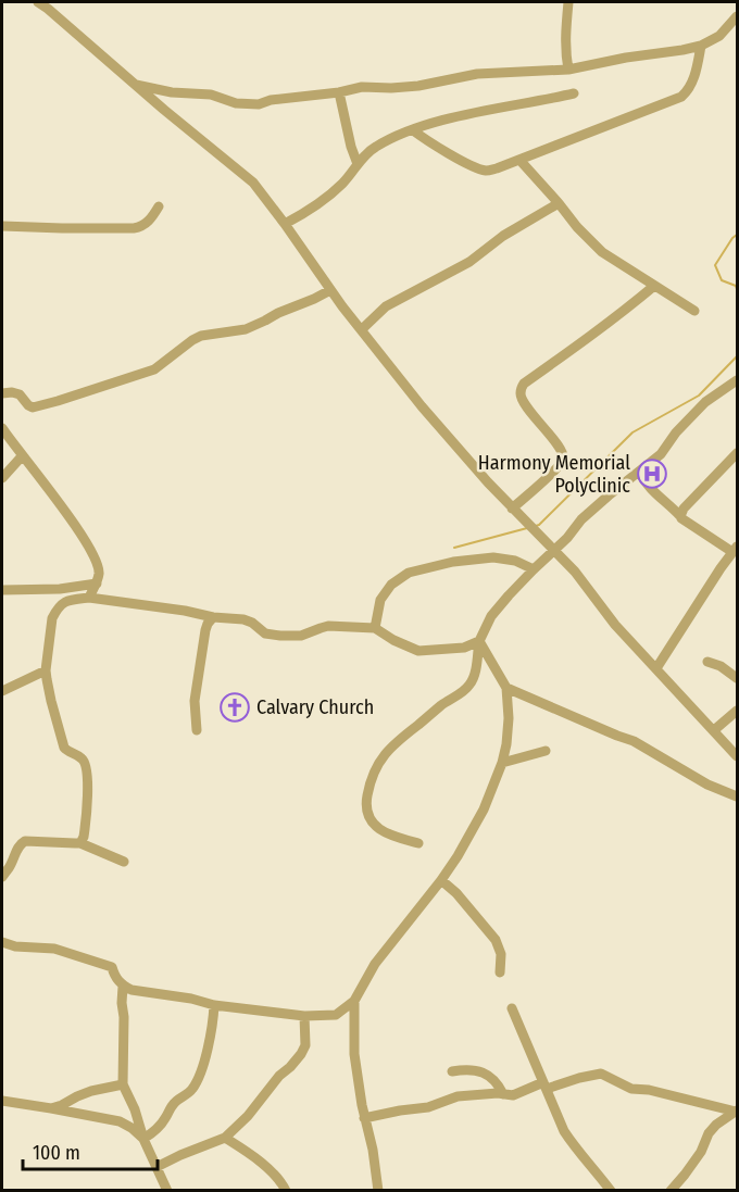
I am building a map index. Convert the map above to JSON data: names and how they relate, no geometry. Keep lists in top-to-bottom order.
{
  "places": {
    "hospital": ["Harmony Memorial Polyclinic"],
    "church": ["Calvary Church"]
  },
  "scale_bar": "100 m"
}
